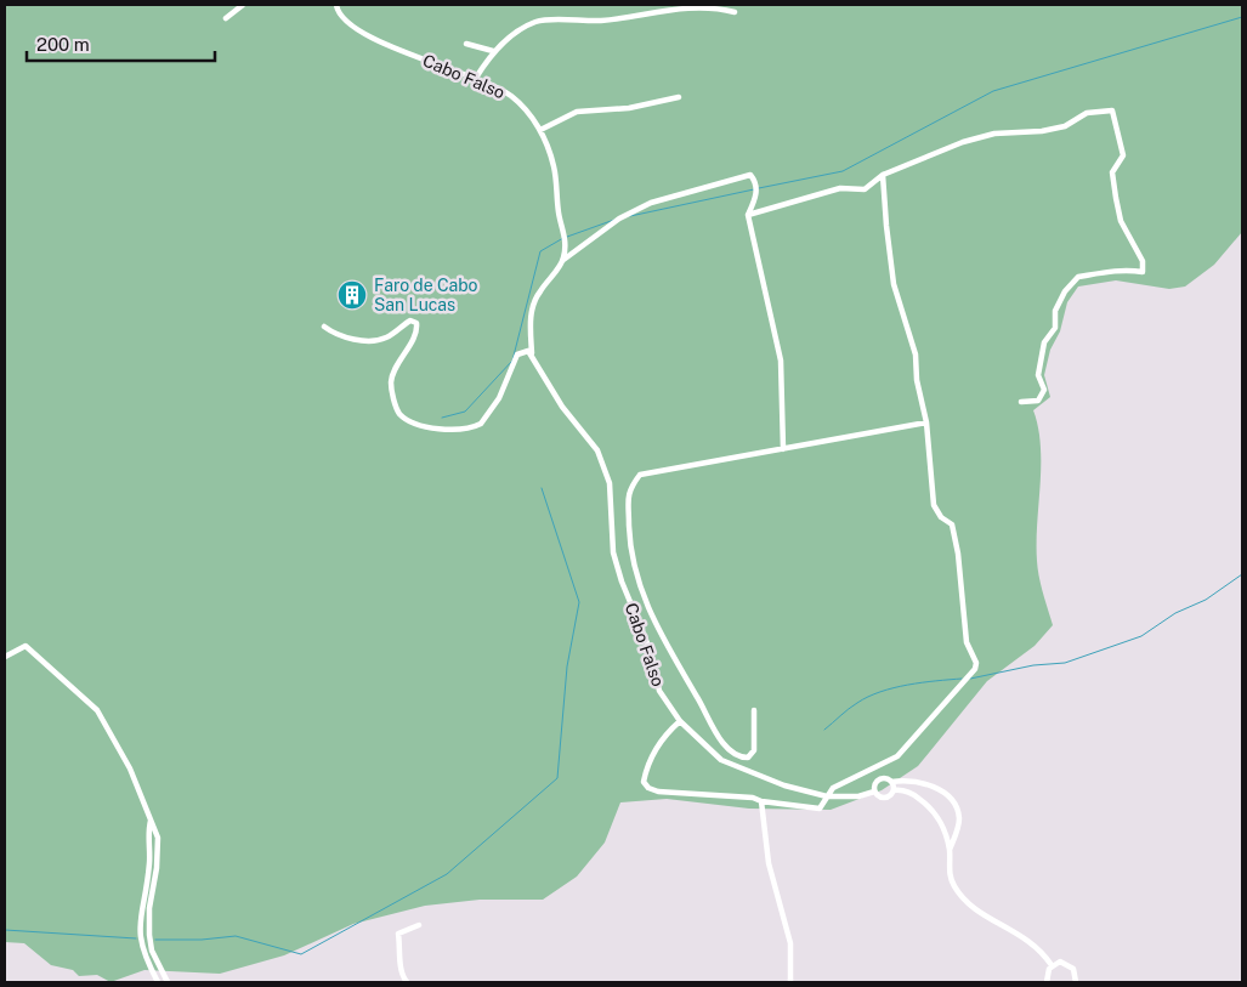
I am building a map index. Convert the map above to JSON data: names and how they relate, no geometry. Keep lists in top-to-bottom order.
{
  "streets": {
    "street": ["Cabo Falso"]
  },
  "places": {
    "building": ["Faro de Cabo San Lucas"]
  },
  "scale_bar": "200 m"
}
